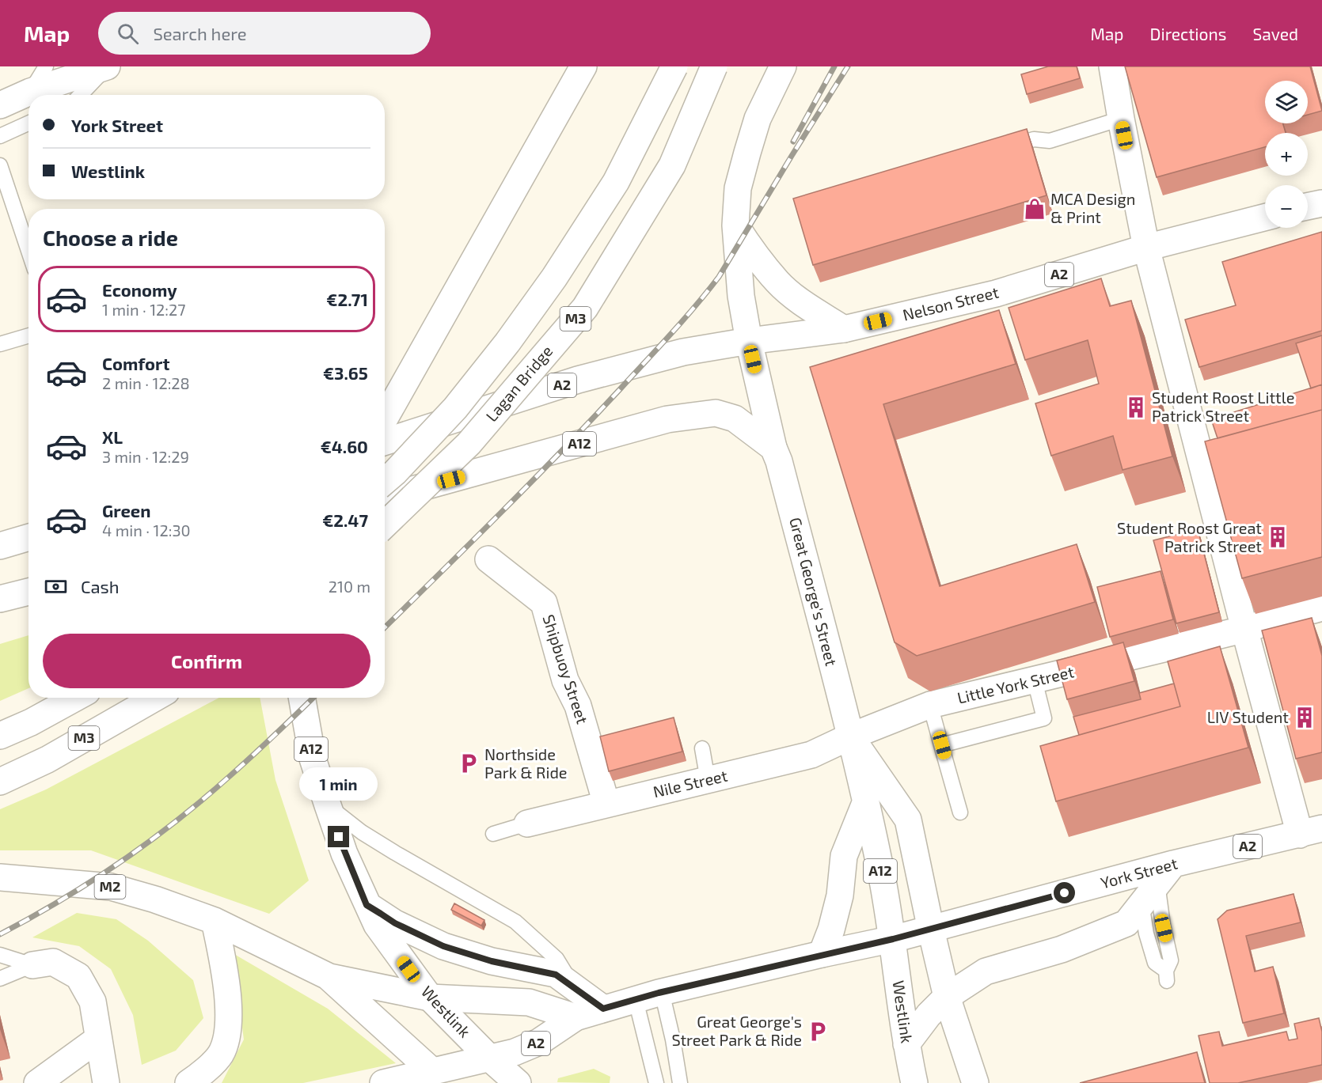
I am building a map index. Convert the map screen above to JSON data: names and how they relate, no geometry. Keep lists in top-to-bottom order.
{
  "streets": {
    "main road": [
      "A2",
      "Nelson Street",
      "M3",
      "Lagan Bridge",
      "A12",
      "Great George's Street",
      "Shipbuoy Street",
      "Little York Street",
      "Nile Street",
      "York Street",
      "M2",
      "Westlink"
    ]
  },
  "crossings": [
    ["Nelson Street", "A12"],
    ["A12", "Great George's Street"],
    ["Great George's Street", "Little York Street"],
    ["Great George's Street", "Nile Street"],
    ["Great George's Street", "York Street"],
    ["Great George's Street", "Westlink"],
    ["Shipbuoy Street", "Nile Street"],
    ["Little York Street", "Nile Street"],
    ["York Street", "Westlink"]
  ],
  "places": {
    "shop": ["MCA Design & Print"],
    "building": ["Student Roost Little Patrick Street", "Student Roost Great Patrick Street", "LIV Student"],
    "parking": ["Northside Park & Ride", "Great George's Street Park & Ride"]
  },
  "page": {
    "header": "Map",
    "search": "Search here",
    "nav": ["Map", "Directions", "Saved"],
    "map_buttons": ["+", "−"],
    "banner": ["York Street", "Westlink"],
    "heading": "Choose a ride",
    "list": [
      {
        "name": "Economy",
        "note": "1 min · 12:27",
        "value": "€2.71"
      },
      {
        "name": "Comfort",
        "note": "2 min · 12:28",
        "value": "€3.65"
      },
      {
        "name": "XL",
        "note": "3 min · 12:29",
        "value": "€4.60"
      },
      {
        "name": "Green",
        "note": "4 min · 12:30",
        "value": "€2.47"
      }
    ],
    "pay": ["Cash", "210 m"],
    "buttons": "Confirm",
    "bubble": "1 min"
  }
}
